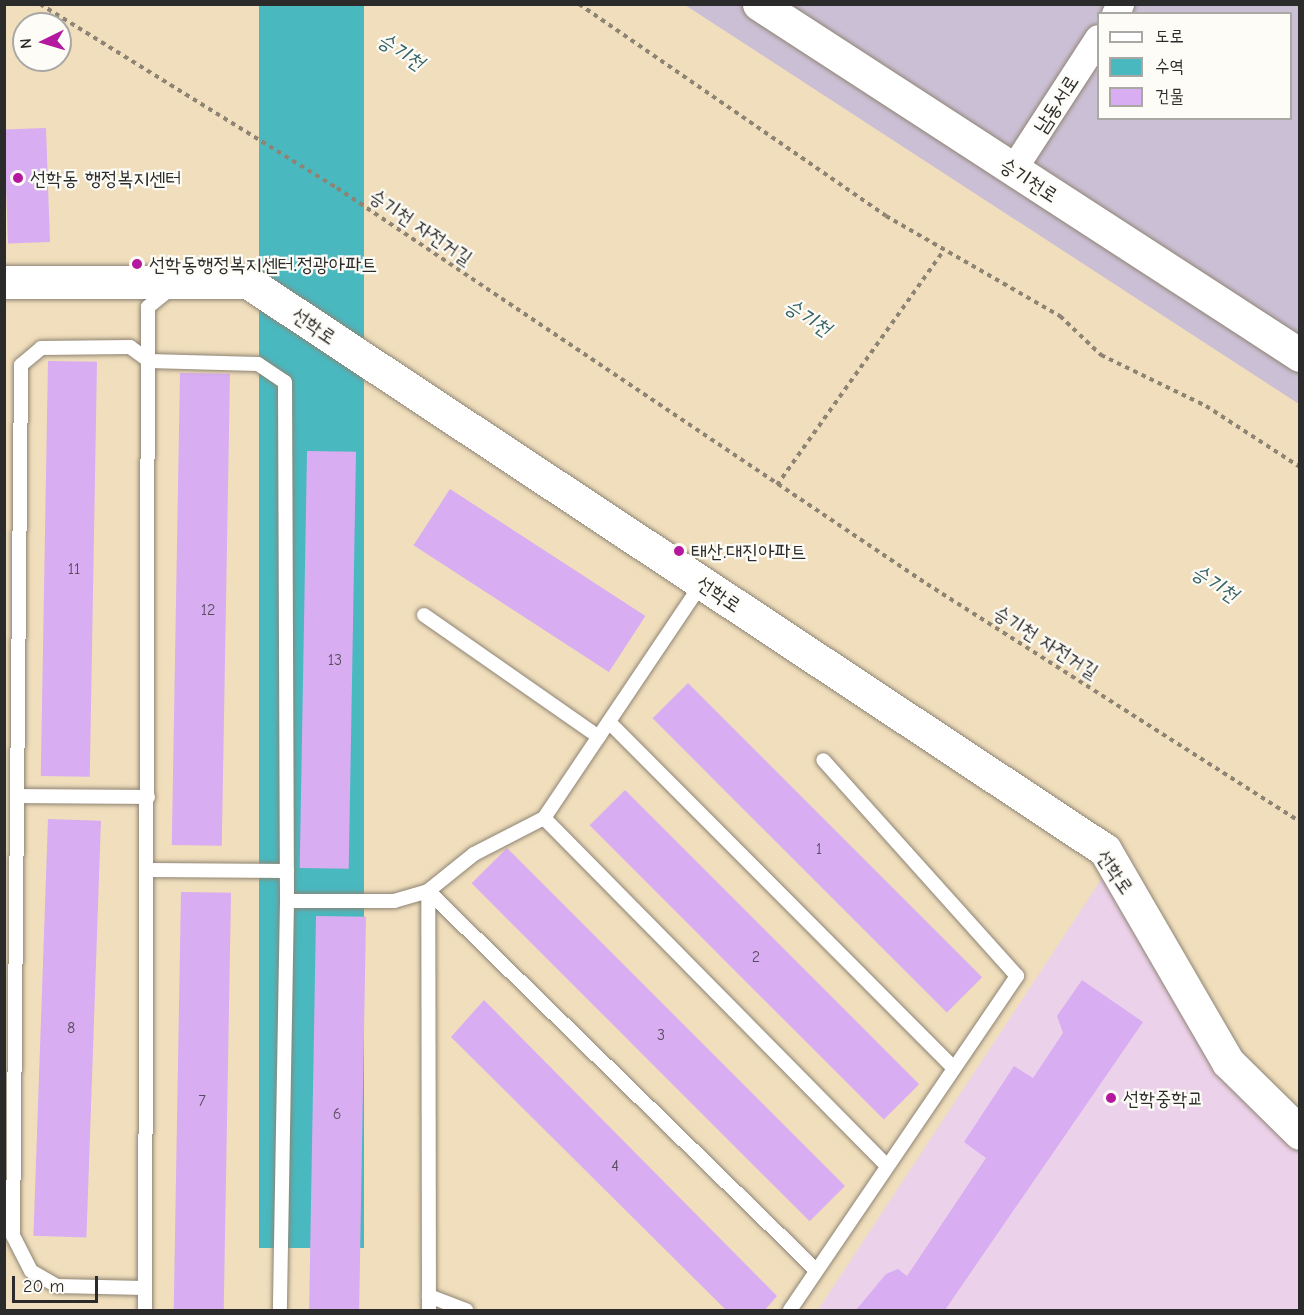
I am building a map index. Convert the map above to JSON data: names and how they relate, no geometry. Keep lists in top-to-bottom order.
{
  "streets": {
    "street": ["남동서로", "승기천로", "선학로"],
    "path": ["승기천 자전거길"]
  },
  "crossings": [
    ["남동서로", "승기천로"]
  ],
  "water": ["승기천"],
  "places": [
    "선학동 행정복지센터",
    "선학동행정복지센터.정광아파트",
    "태산.대진아파트",
    "선학중학교"
  ],
  "house_numbers": [
    "11",
    "12",
    "13",
    "1",
    "2",
    "8",
    "3",
    "7",
    "6",
    "4"
  ],
  "legend": ["도로", "수역", "건물"],
  "scale_bar": "20 m",
  "north": "left"
}
